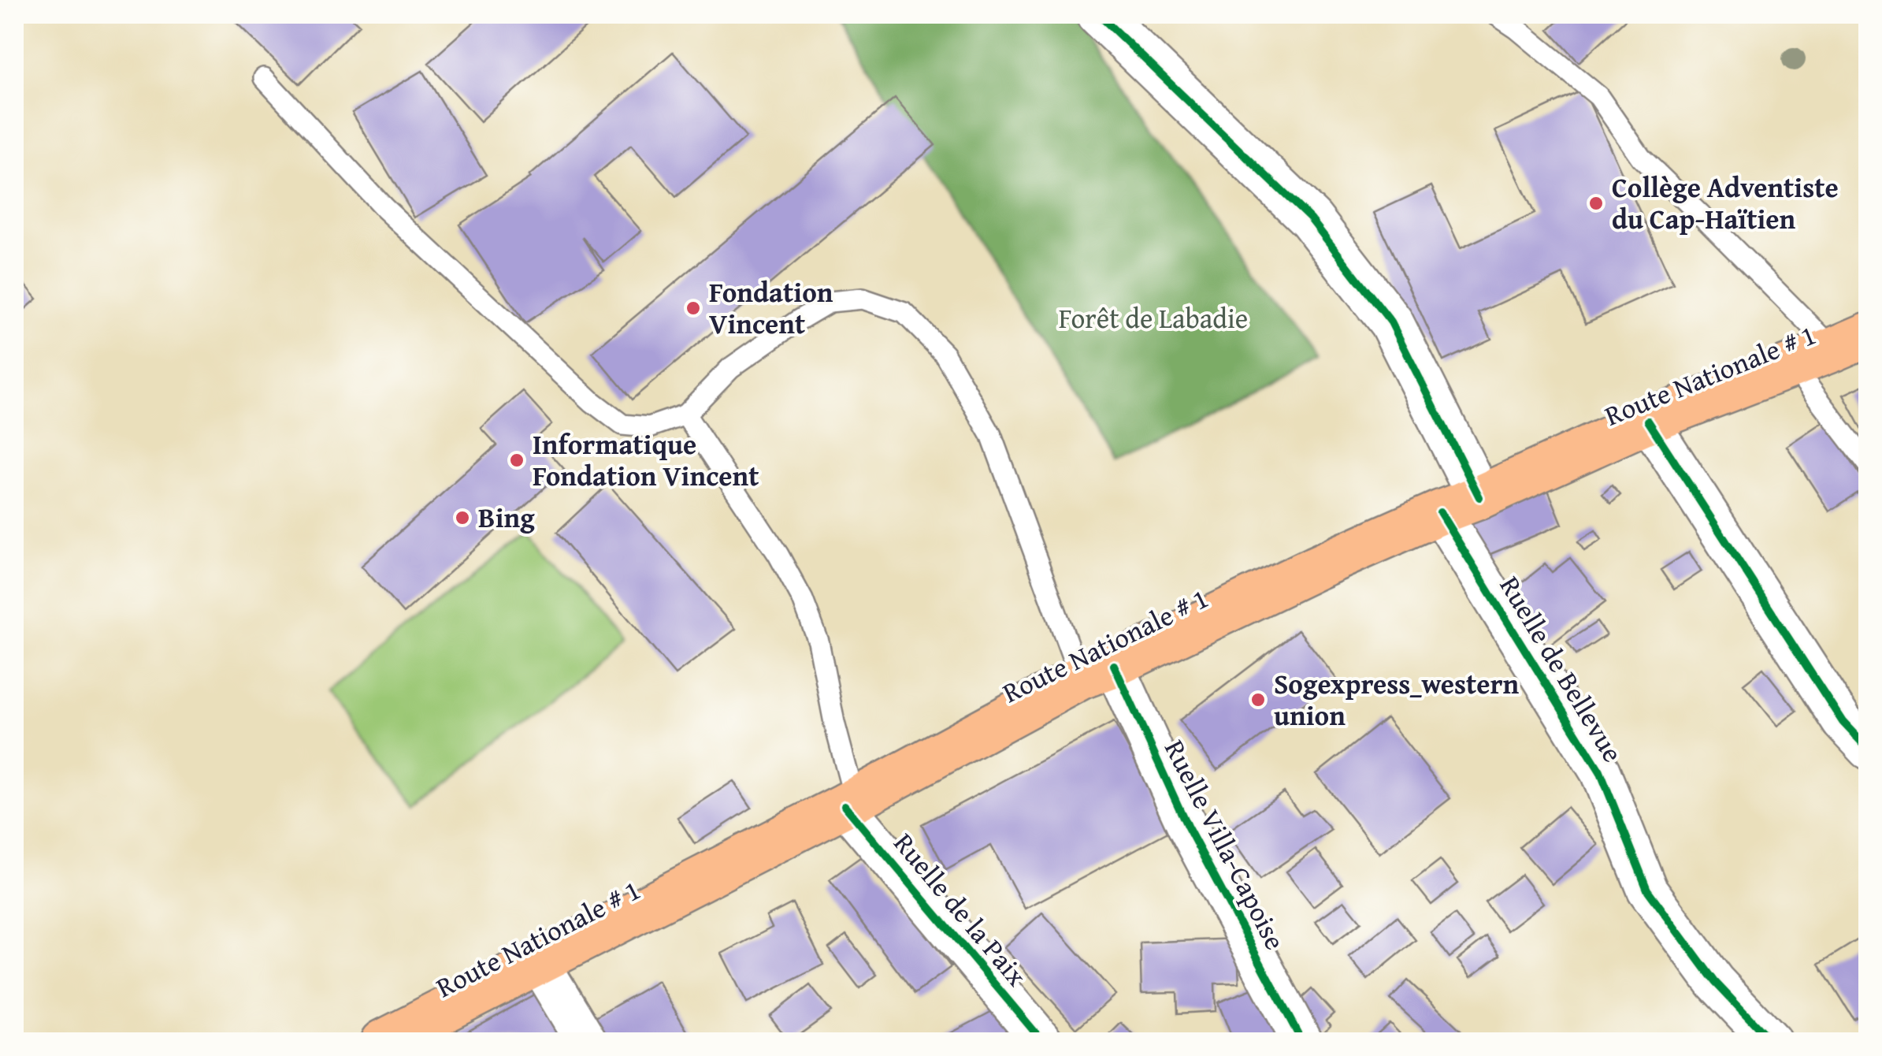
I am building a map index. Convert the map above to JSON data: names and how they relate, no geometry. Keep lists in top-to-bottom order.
{
  "streets": {
    "main road": ["Route Nationale # 1"],
    "street": ["Ruelle de Bellevue", "Ruelle Villa-Capoise", "Ruelle de la Paix"]
  },
  "crossings": [
    ["Route Nationale # 1", "Ruelle de Bellevue"],
    ["Route Nationale # 1", "Ruelle Villa-Capoise"],
    ["Route Nationale # 1", "Ruelle de la Paix"]
  ],
  "parks": ["Forêt de Labadie"],
  "places": [
    "Collège Adventiste du Cap-Haïtien",
    "Fondation Vincent",
    "Informatique Fondation Vincent",
    "Bing",
    "Sogexpress_western union"
  ]
}
